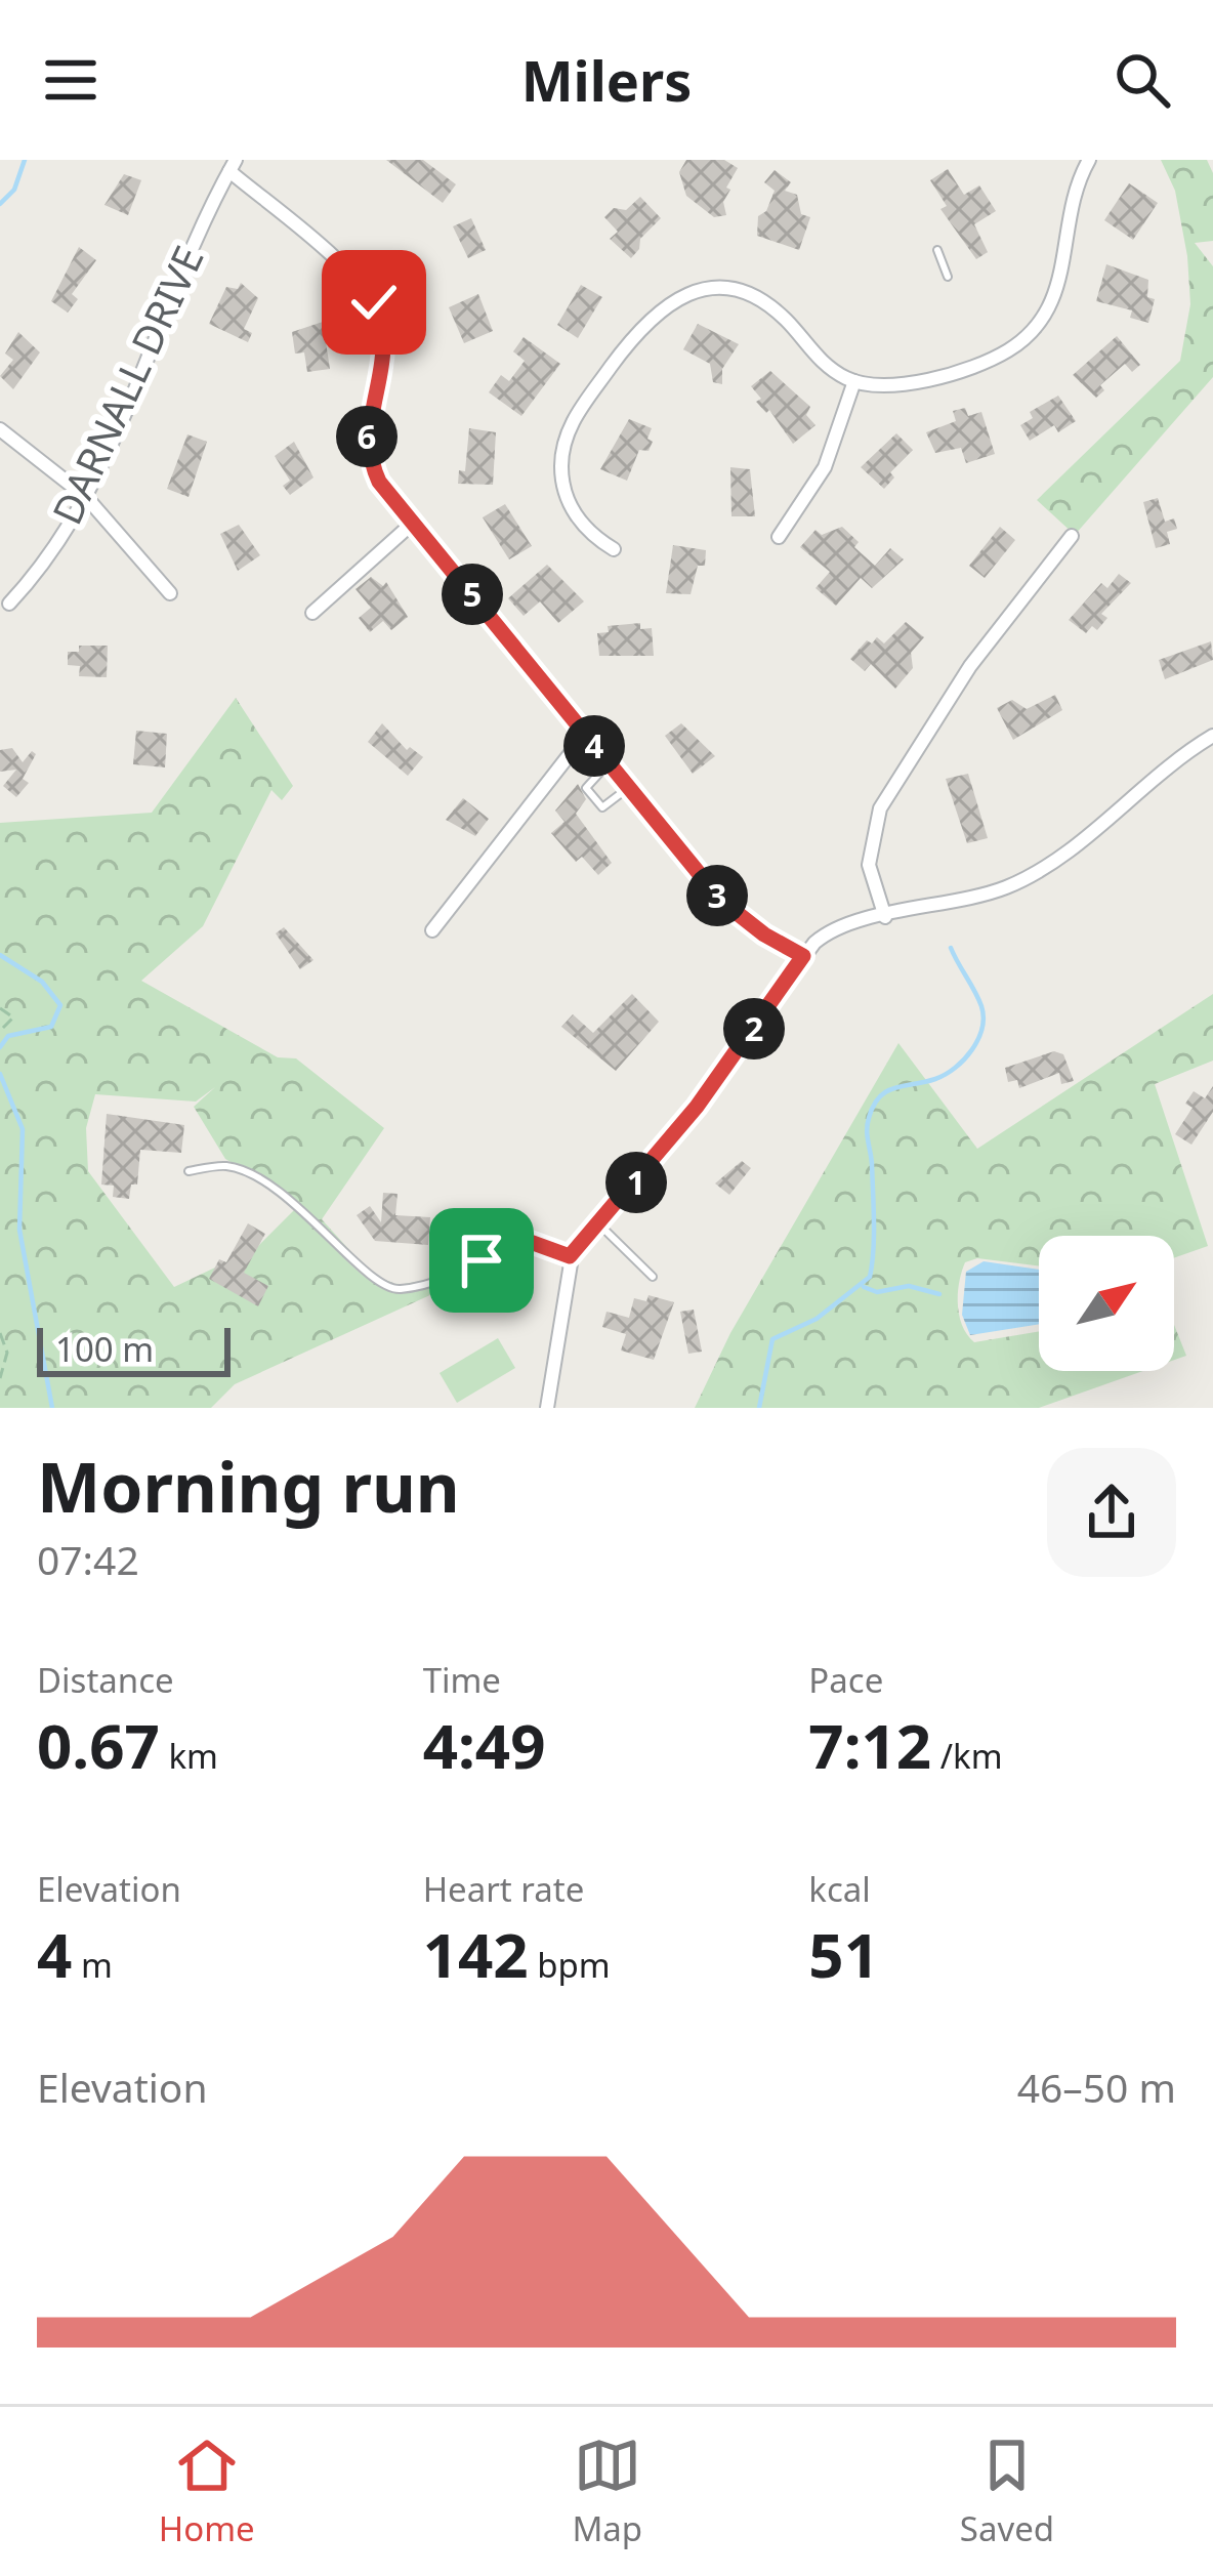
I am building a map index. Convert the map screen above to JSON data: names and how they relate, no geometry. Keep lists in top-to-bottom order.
{
  "streets": {
    "street": ["DARNALL DRIVE"]
  },
  "scale_bar": "100 m",
  "north": "top right",
  "page": {
    "header": "Milers",
    "pins": [
      "6",
      "5",
      "4",
      "3",
      "2",
      "1"
    ],
    "scale": "100 m",
    "heading": ["Morning run", "07:42"],
    "stats": [
      ["Distance", "0.67 km"],
      ["Time", "4:49"],
      ["Pace", "7:12 /km"],
      ["Elevation", "4 m"],
      ["Heart rate", "142 bpm"],
      ["kcal", "51"]
    ],
    "chart": ["Elevation", "46–50 m"],
    "tabs": ["Home", "Map", "Saved"]
  }
}
